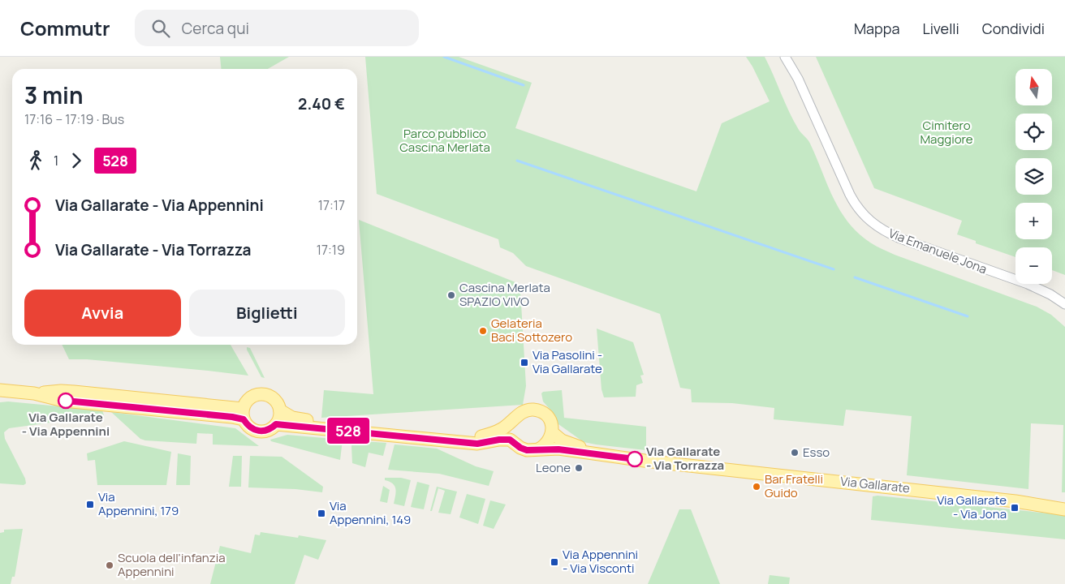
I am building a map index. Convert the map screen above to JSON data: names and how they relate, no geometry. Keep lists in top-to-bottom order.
{
  "streets": {
    "main road": ["Via Gallarate"],
    "street": ["Via Emanuele Jona"]
  },
  "parks": ["Cimitero Maggiore", "Parco pubblico Cascina Merlata"],
  "places": {
    "other": [
      "Cascina Merlata SPAZIO VIVO",
      "Gelateria Baci Sottozero",
      "Via Gallarate - Via Appennini",
      "Esso",
      "Via Gallarate - Via Torrazza",
      "Leone",
      "Bar Fratelli Guido",
      "Scuola dell'infanzia Appennini"
    ],
    "transit": [
      "Via Pasolini - Via Gallarate",
      "Via Appennini, 179",
      "Via Gallarate - Via Jona",
      "Via Appennini, 149",
      "Via Appennini - Via Visconti"
    ]
  },
  "lines": ["bus line 528"],
  "north": "top",
  "page": {
    "header": "Commutr",
    "search": "Cerca qui",
    "nav": ["Mappa", "Livelli", "Condividi"],
    "on_map": "528",
    "map_buttons": ["+", "−"],
    "heading": ["3 min", "17:16 – 17:19 · Bus", "2.40 €"],
    "legs": ["1", "528"],
    "list": [
      {
        "name": "Via Gallarate - Via Appennini",
        "value": "17:17"
      },
      {
        "name": "Via Gallarate - Via Torrazza",
        "value": "17:19"
      }
    ],
    "buttons": ["Avvia", "Biglietti"]
  }
}
